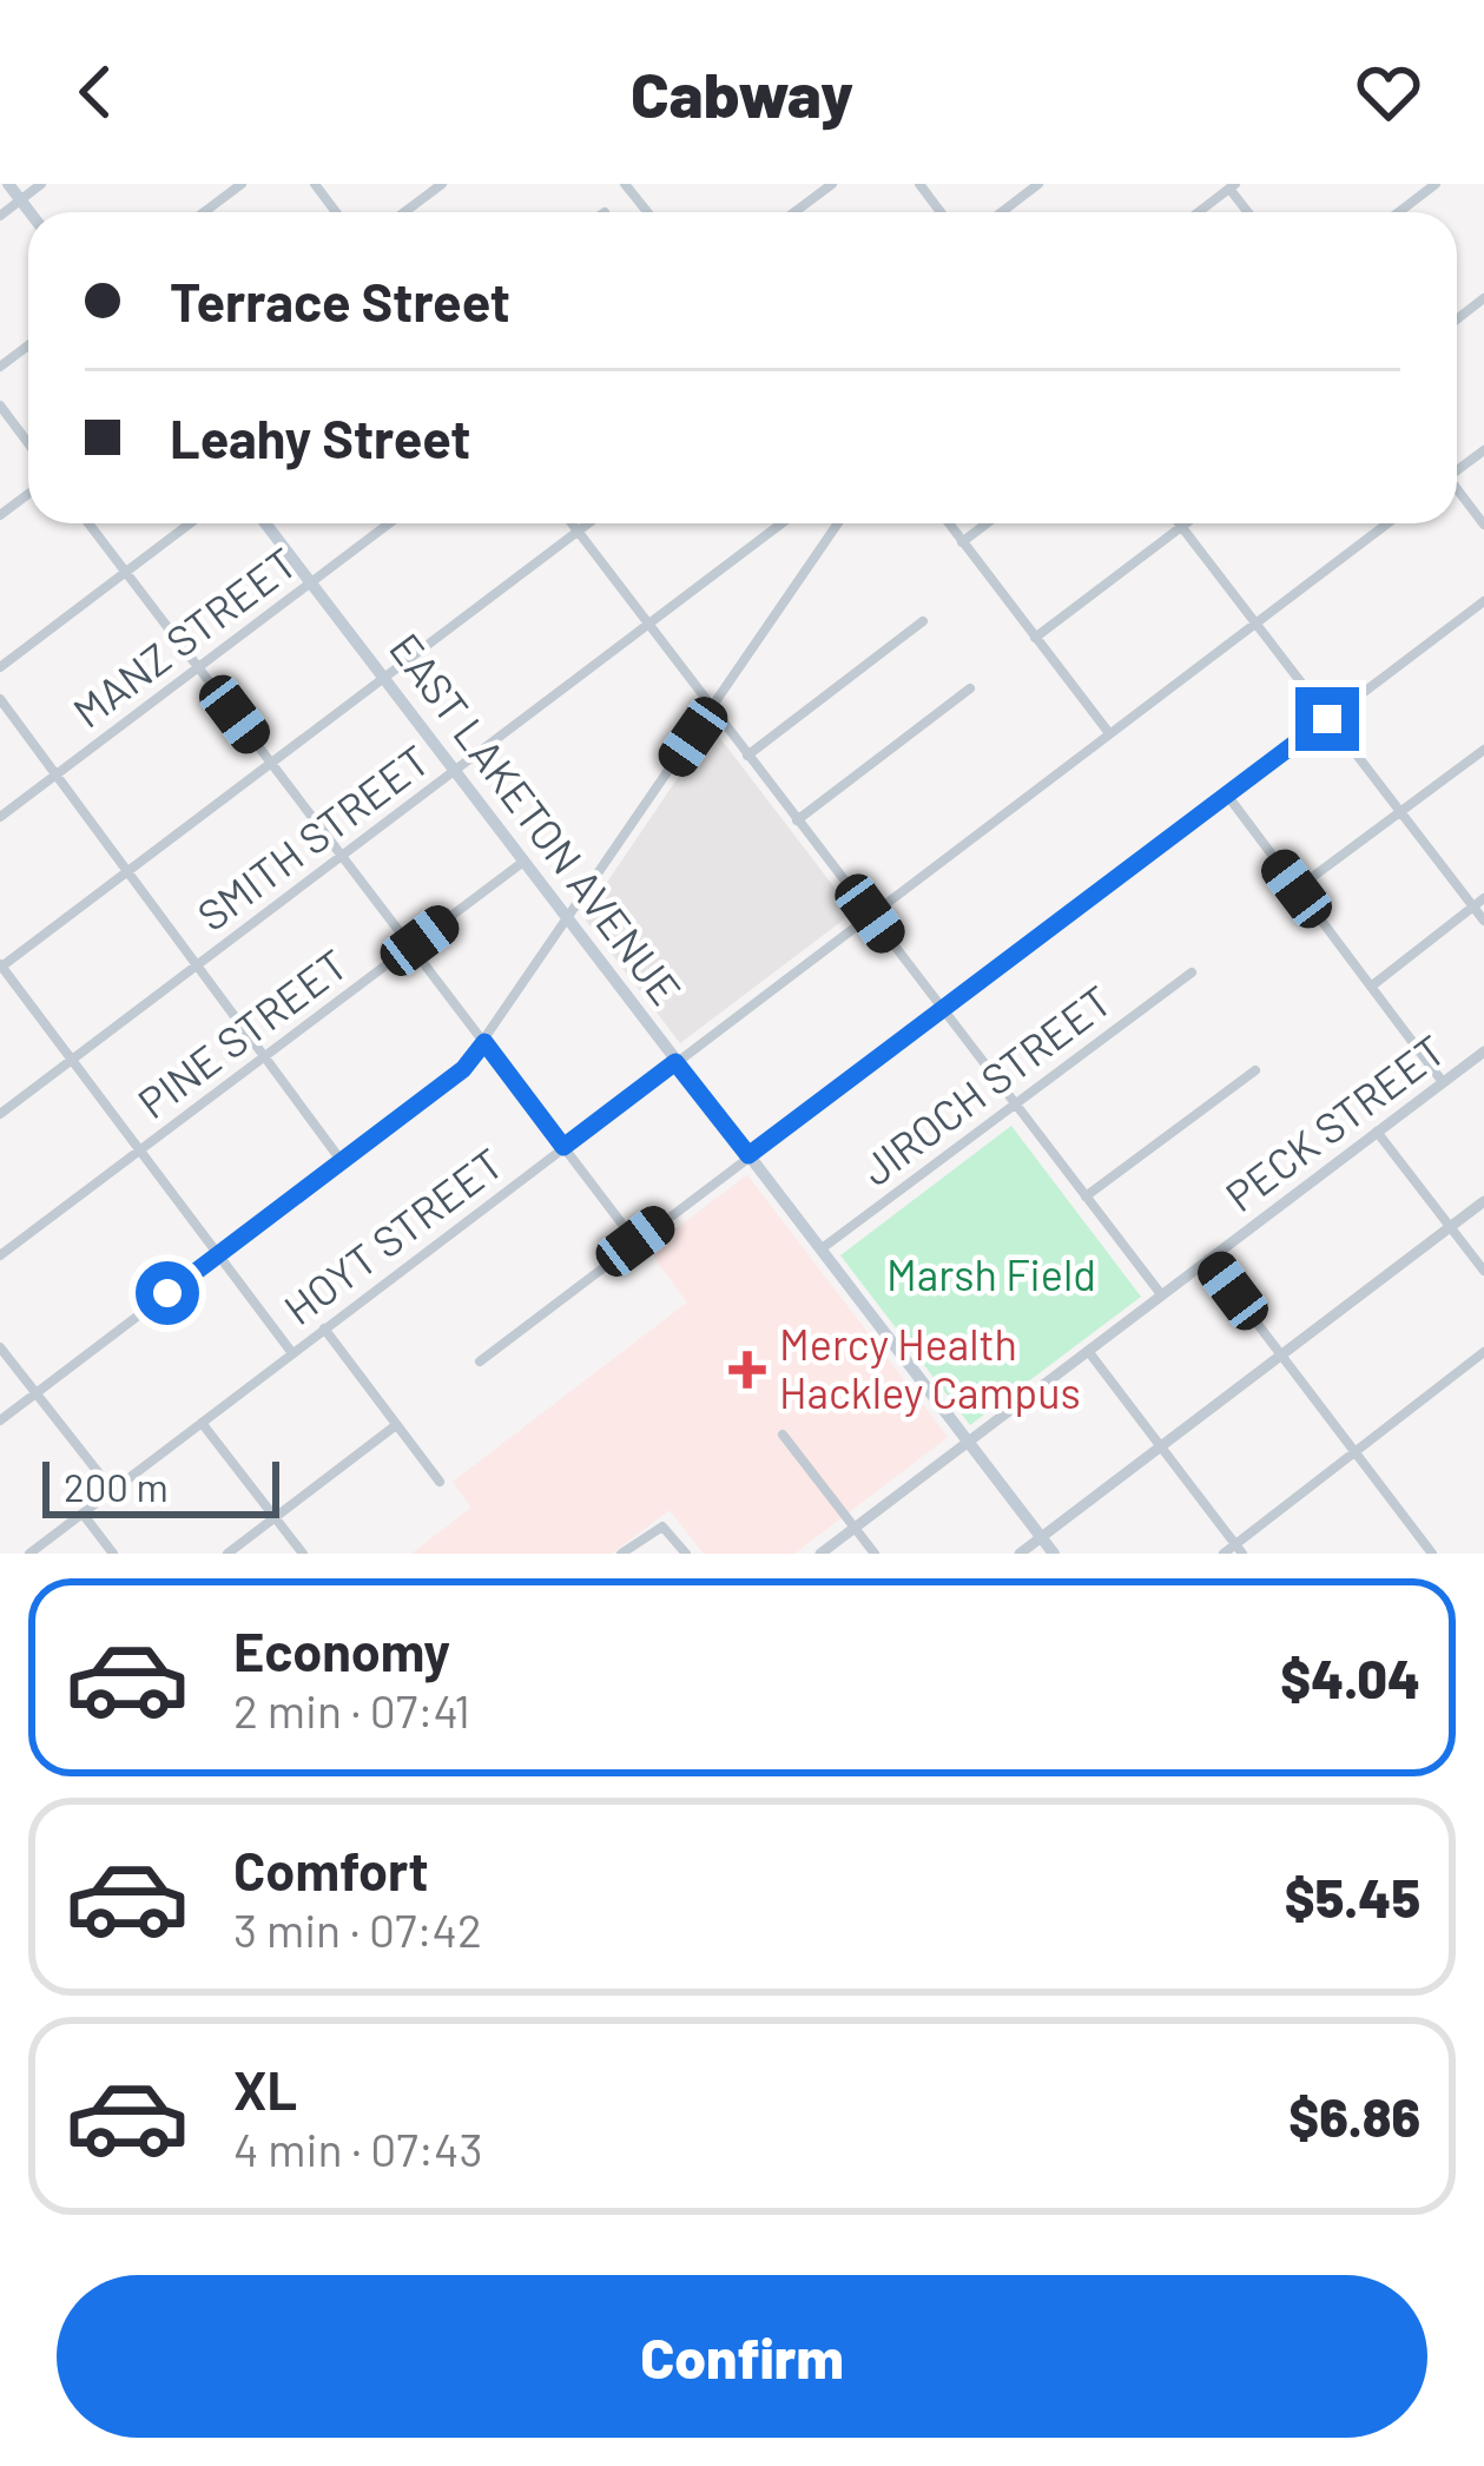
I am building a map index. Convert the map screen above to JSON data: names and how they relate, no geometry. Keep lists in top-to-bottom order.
{
  "streets": {
    "main road": ["EAST LAKETON AVENUE"],
    "street": [
      "MANZ STREET",
      "SMITH STREET",
      "PINE STREET",
      "JIROCH STREET",
      "PECK STREET",
      "HOYT STREET"
    ]
  },
  "crossings": [
    ["MANZ STREET", "EAST LAKETON AVENUE"],
    ["EAST LAKETON AVENUE", "SMITH STREET"],
    ["EAST LAKETON AVENUE", "PINE STREET"],
    ["EAST LAKETON AVENUE", "JIROCH STREET"],
    ["EAST LAKETON AVENUE", "PECK STREET"],
    ["EAST LAKETON AVENUE", "HOYT STREET"]
  ],
  "parks": ["Marsh Field"],
  "places": {
    "health": ["Mercy Health Hackley Campus"]
  },
  "scale_bar": "200 m",
  "page": {
    "header": "Cabway",
    "banner": ["Terrace Street", "Leahy Street"],
    "scale": "200 m",
    "list": [
      {
        "name": "Economy",
        "note": "2 min · 07:41",
        "value": "$4.04"
      },
      {
        "name": "Comfort",
        "note": "3 min · 07:42",
        "value": "$5.45"
      },
      {
        "name": "XL",
        "note": "4 min · 07:43",
        "value": "$6.86"
      }
    ],
    "buttons": "Confirm"
  }
}
